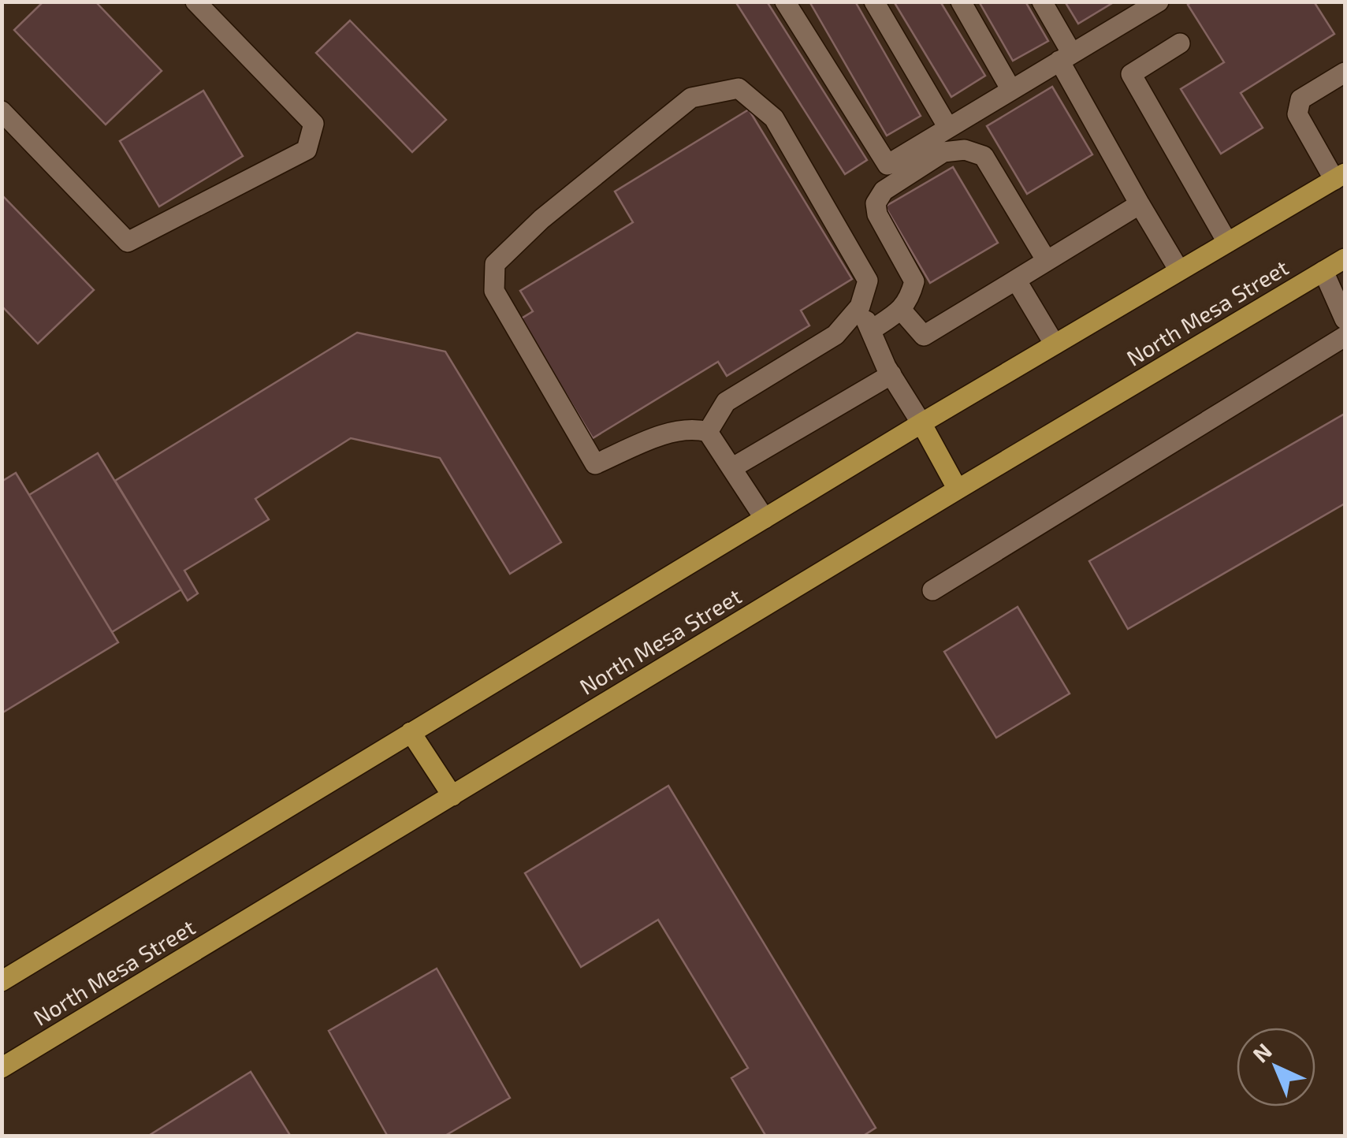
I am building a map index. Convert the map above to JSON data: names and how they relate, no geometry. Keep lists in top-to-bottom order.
{
  "streets": {
    "main road": ["North Mesa Street"]
  },
  "north": "top left"
}
